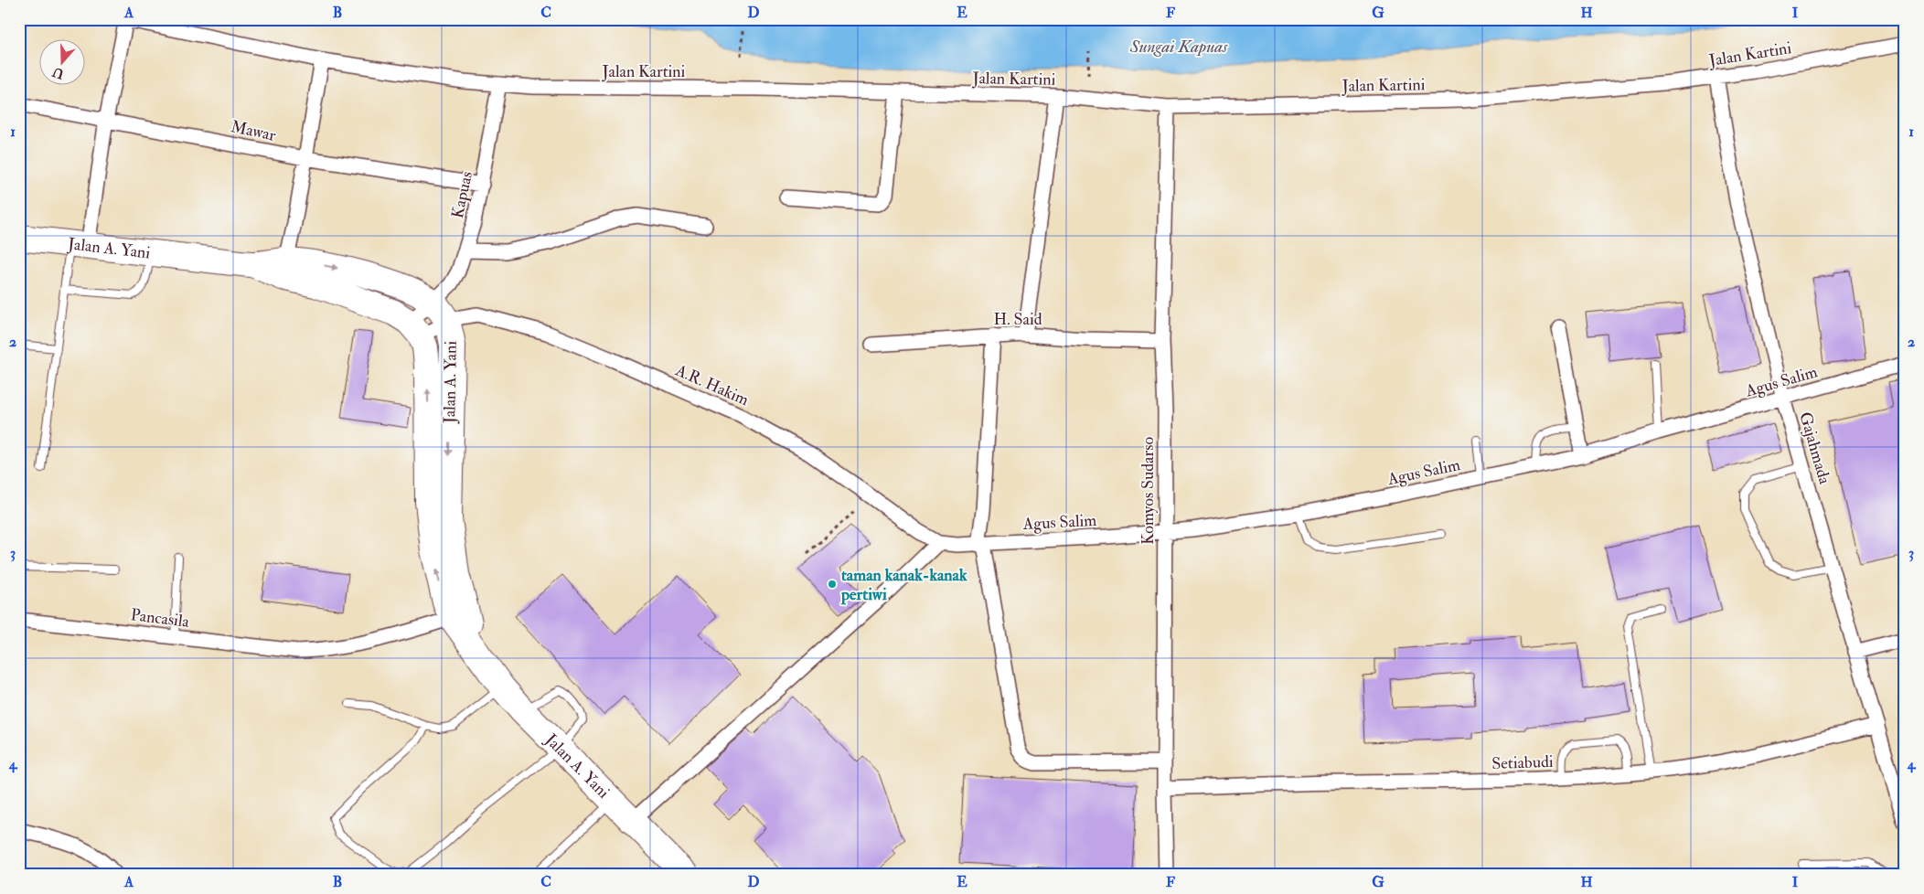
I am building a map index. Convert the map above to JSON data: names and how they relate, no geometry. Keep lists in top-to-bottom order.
{
  "streets": {
    "highway": ["Jalan A. Yani"],
    "street": [
      "Jalan Kartini",
      "Mawar",
      "Kapuas",
      "H. Said",
      "Agus Salim",
      "A.R. Hakim",
      "Gajahmada",
      "Komyos Sudarso",
      "Pancasila",
      "Setiabudi"
    ]
  },
  "crossings": [
    ["Jalan Kartini", "Kapuas"],
    ["Jalan Kartini", "Gajahmada"],
    ["Jalan Kartini", "Komyos Sudarso"],
    ["Mawar", "Kapuas"],
    ["Kapuas", "Jalan A. Yani"],
    ["Kapuas", "A.R. Hakim"],
    ["Jalan A. Yani", "A.R. Hakim"],
    ["Jalan A. Yani", "Pancasila"],
    ["H. Said", "Komyos Sudarso"],
    ["Agus Salim", "A.R. Hakim"],
    ["Agus Salim", "Gajahmada"],
    ["Agus Salim", "Komyos Sudarso"],
    ["Gajahmada", "Setiabudi"],
    ["Komyos Sudarso", "Setiabudi"]
  ],
  "water": ["Sungai Kapuas"],
  "places": ["taman kanak-kanak pertiwi"],
  "north": "bottom",
  "grid": {
    "columns": [
      "A",
      "B",
      "C",
      "D",
      "E",
      "F",
      "G",
      "H",
      "I"
    ],
    "rows": [
      "1",
      "2",
      "3",
      "4"
    ]
  }
}
